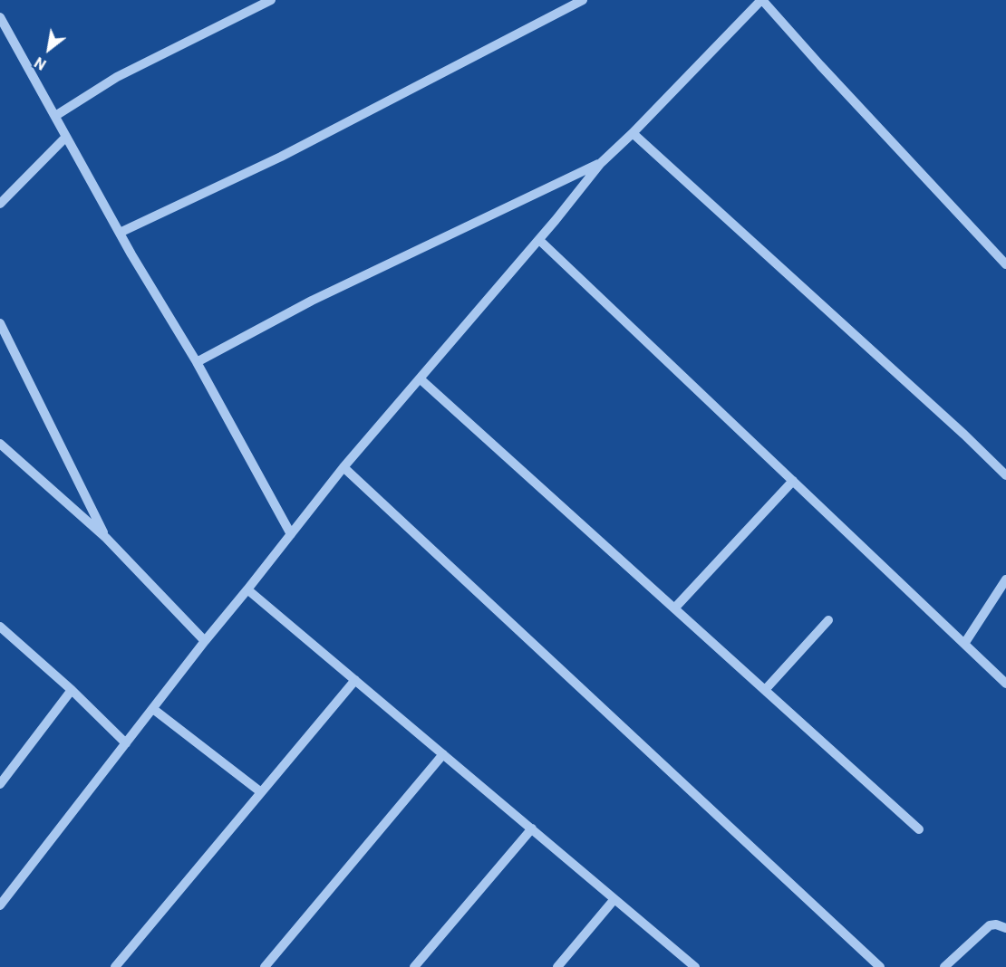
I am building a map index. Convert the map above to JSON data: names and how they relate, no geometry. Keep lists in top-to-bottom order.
{
  "north": "bottom left"
}
